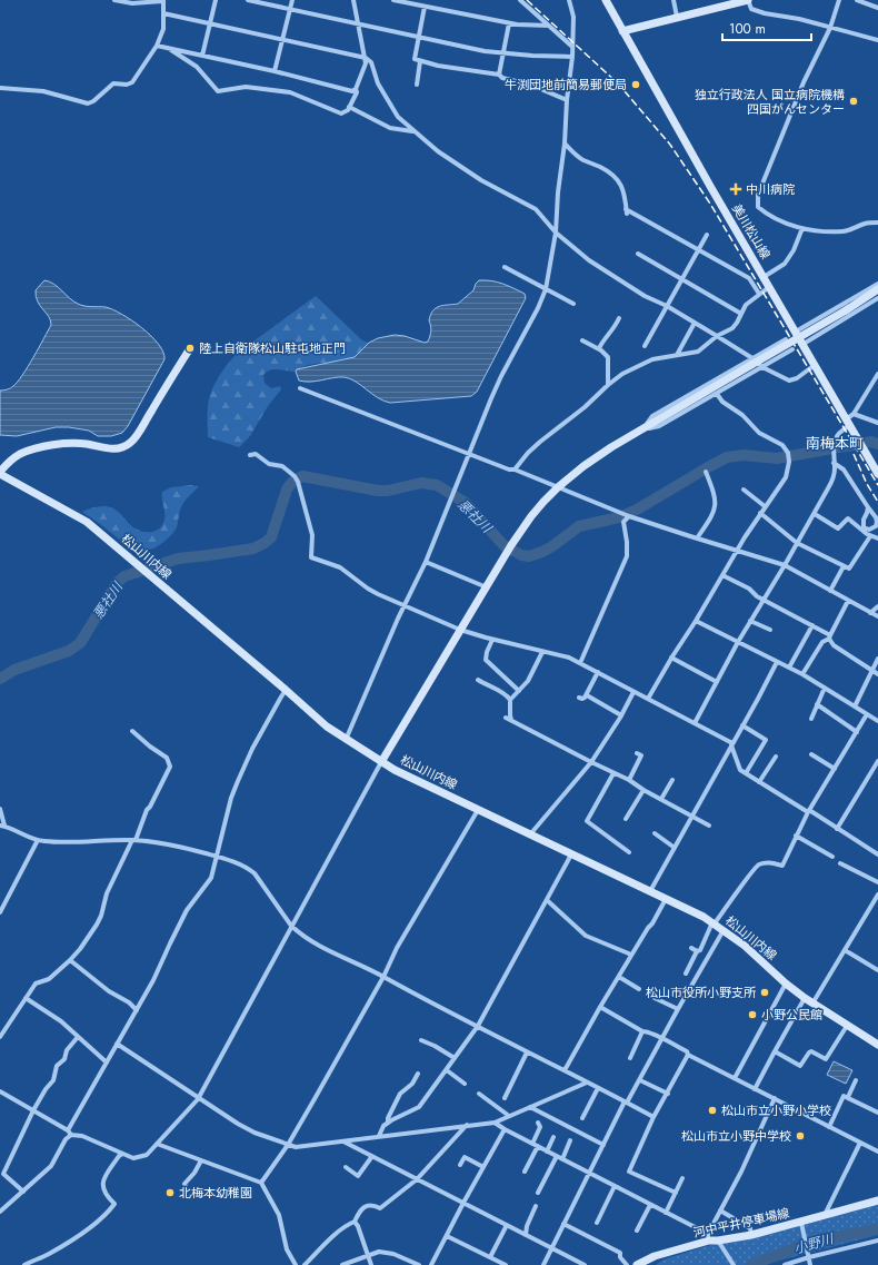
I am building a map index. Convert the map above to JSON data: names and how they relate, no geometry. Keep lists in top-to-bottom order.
{
  "streets": {
    "main road": ["美川松山線", "松山川内線", "河中平井停車場線"]
  },
  "districts": ["南梅本町"],
  "water": ["悪社川", "小野川"],
  "places": {
    "other": [
      "牛渕団地前簡易郵便局",
      "独立行政法人 国立病院機構 四国がんセンター",
      "陸上自衛隊松山駐屯地正門",
      "松山市役所小野支所",
      "小野公民館",
      "松山市立小野小学校",
      "松山市立小野中学校",
      "北梅本幼稚園"
    ],
    "health": ["中川病院"]
  },
  "scale_bar": "100 m"
}
